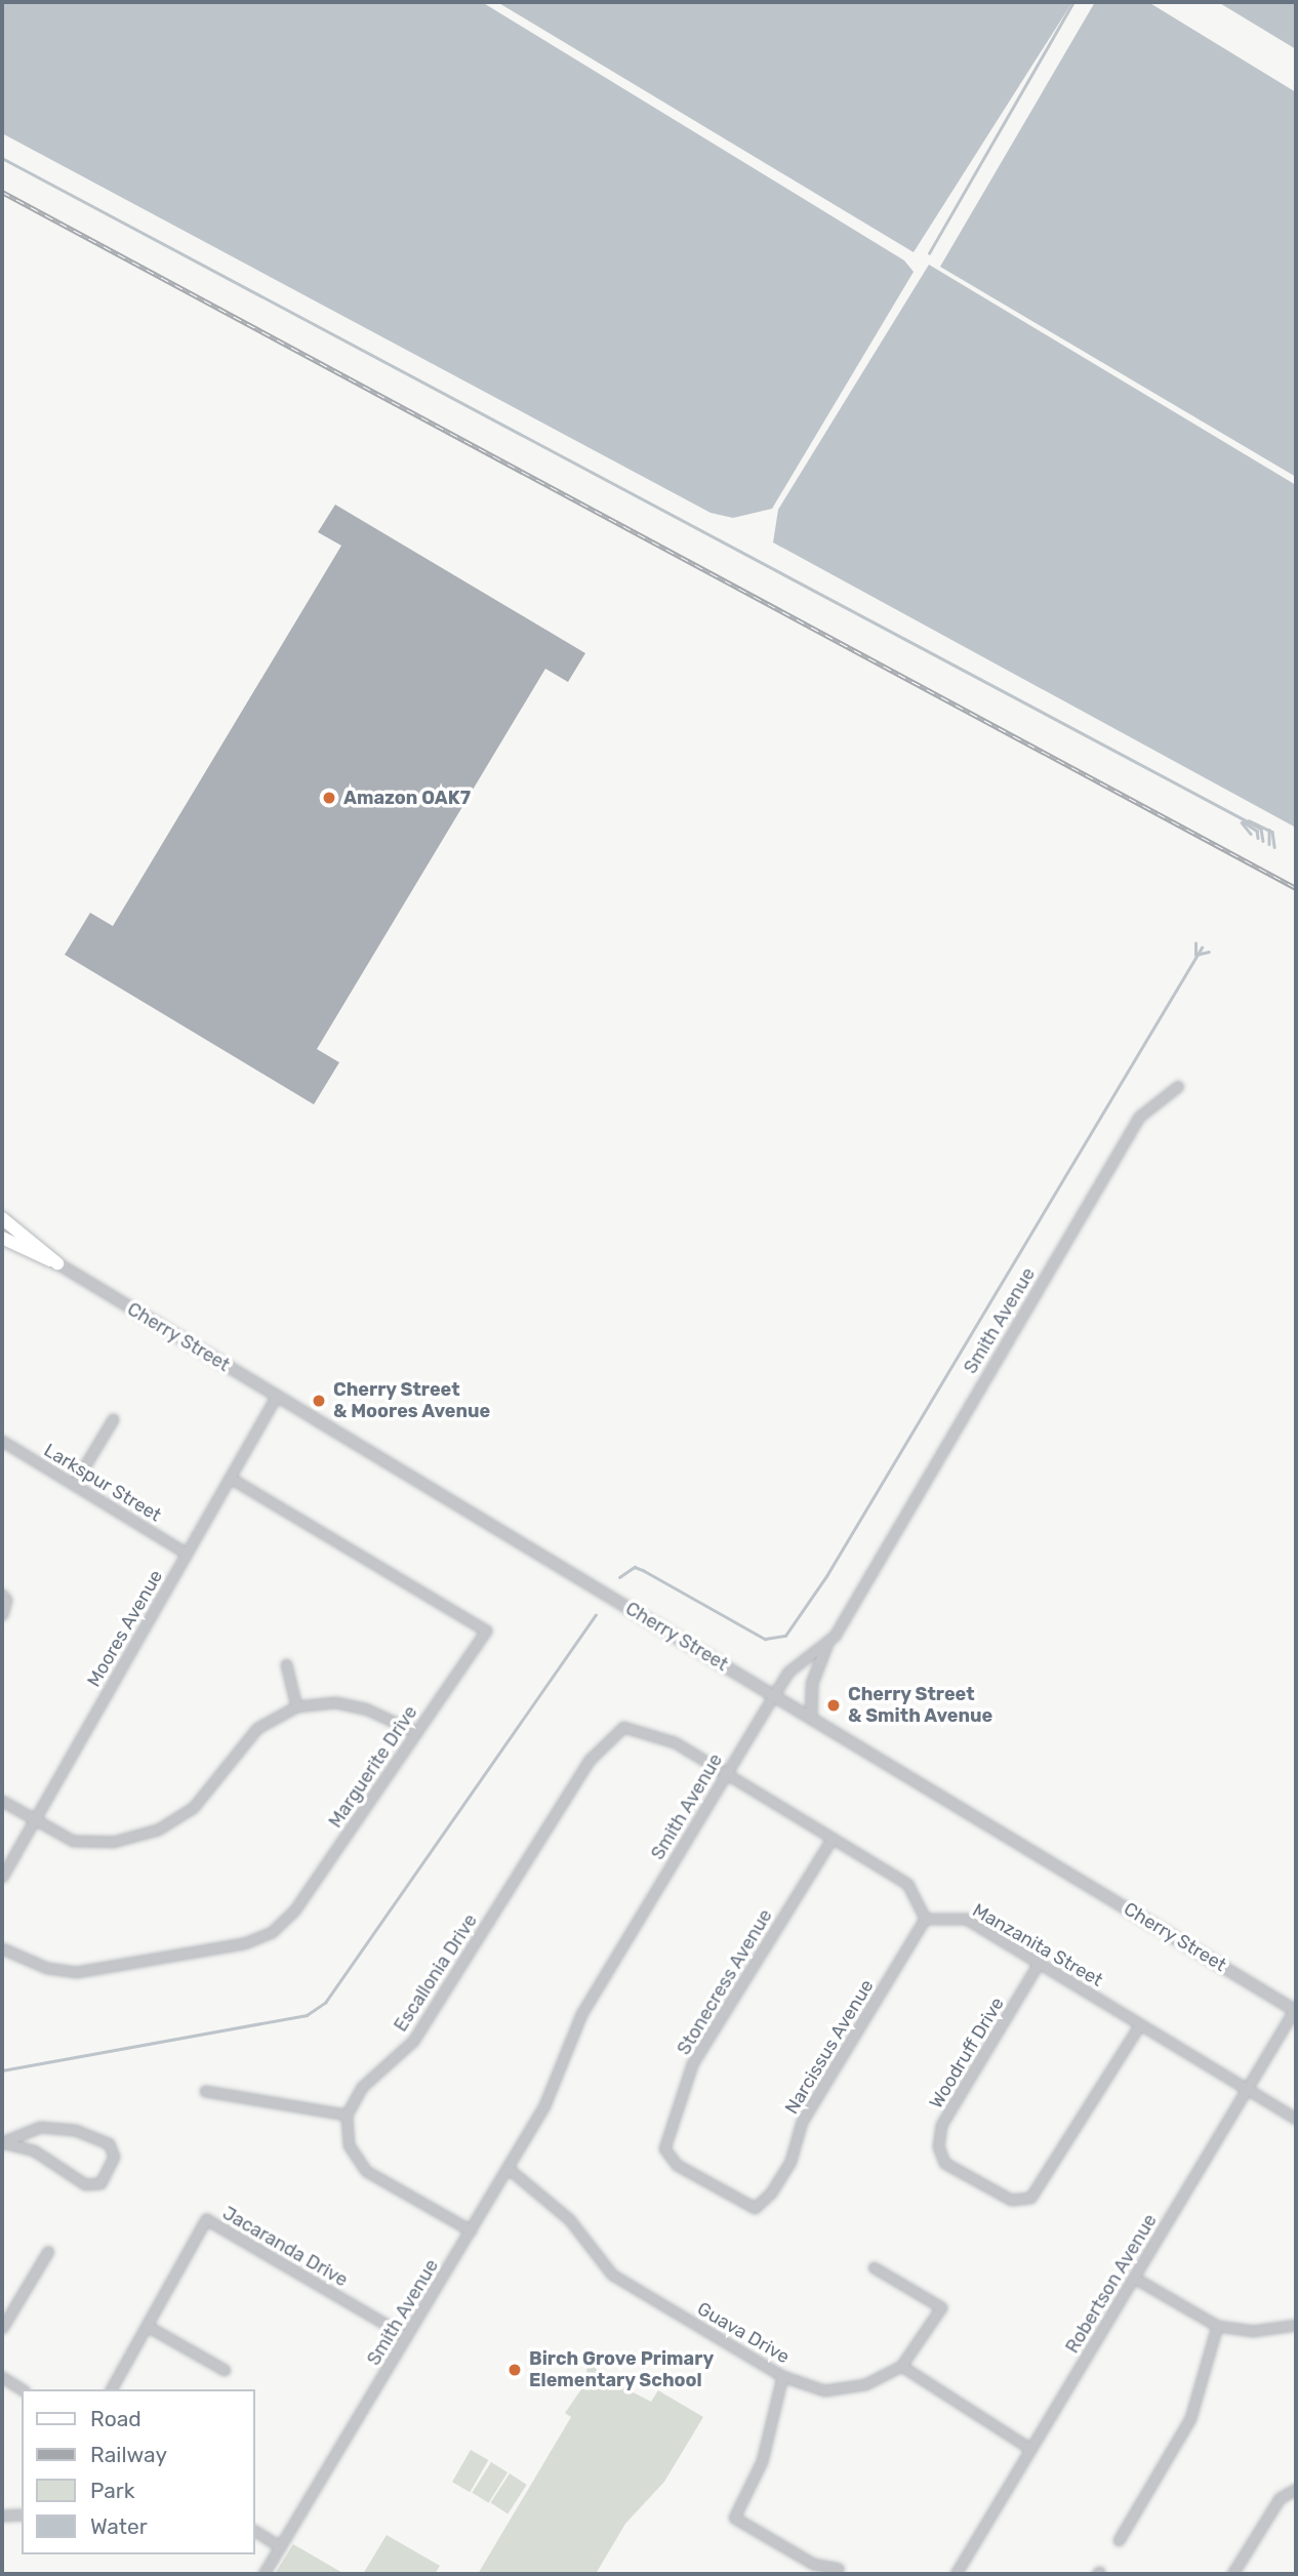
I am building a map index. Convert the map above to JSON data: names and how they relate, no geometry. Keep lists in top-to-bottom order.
{
  "streets": {
    "main road": ["Cherry Street"],
    "street": [
      "Smith Avenue",
      "Larkspur Street",
      "Moores Avenue",
      "Marguerite Drive",
      "Manzanita Street",
      "Escallonia Drive",
      "Stonecress Avenue",
      "Narcissus Avenue",
      "Woodruff Drive",
      "Jacaranda Drive",
      "Robertson Avenue",
      "Guava Drive"
    ]
  },
  "crossings": [
    ["Smith Avenue", "Cherry Street"],
    ["Smith Avenue", "Escallonia Drive"],
    ["Smith Avenue", "Jacaranda Drive"],
    ["Smith Avenue", "Guava Drive"],
    ["Cherry Street", "Moores Avenue"],
    ["Cherry Street", "Robertson Avenue"],
    ["Larkspur Street", "Moores Avenue"],
    ["Moores Avenue", "Marguerite Drive"],
    ["Manzanita Street", "Narcissus Avenue"],
    ["Manzanita Street", "Woodruff Drive"],
    ["Manzanita Street", "Robertson Avenue"],
    ["Stonecress Avenue", "Narcissus Avenue"]
  ],
  "places": [
    "Amazon OAK7",
    "Cherry Street & Moores Avenue",
    "Cherry Street & Smith Avenue",
    "Birch Grove Primary Elementary School"
  ],
  "legend": [
    "Road",
    "Railway",
    "Park",
    "Water"
  ]
}
